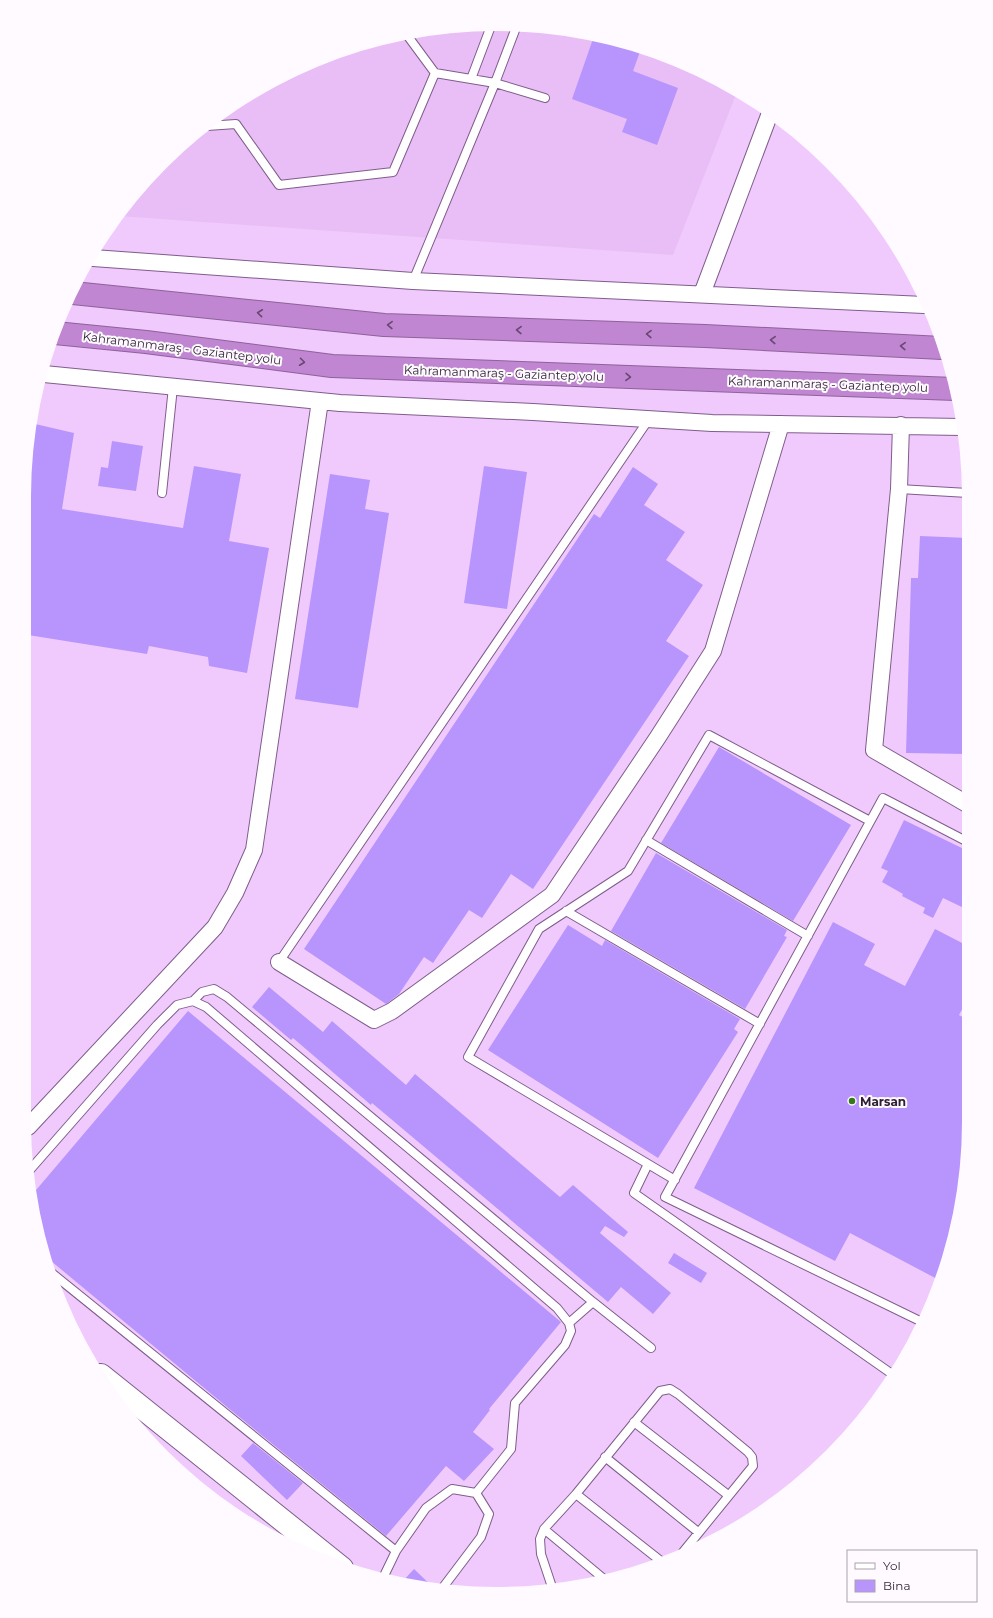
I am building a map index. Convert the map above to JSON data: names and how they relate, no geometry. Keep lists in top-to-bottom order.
{
  "streets": {
    "highway": ["Kahramanmaraş - Gaziantep yolu"]
  },
  "places": ["Marsan"],
  "legend": ["Yol", "Bina"]
}
